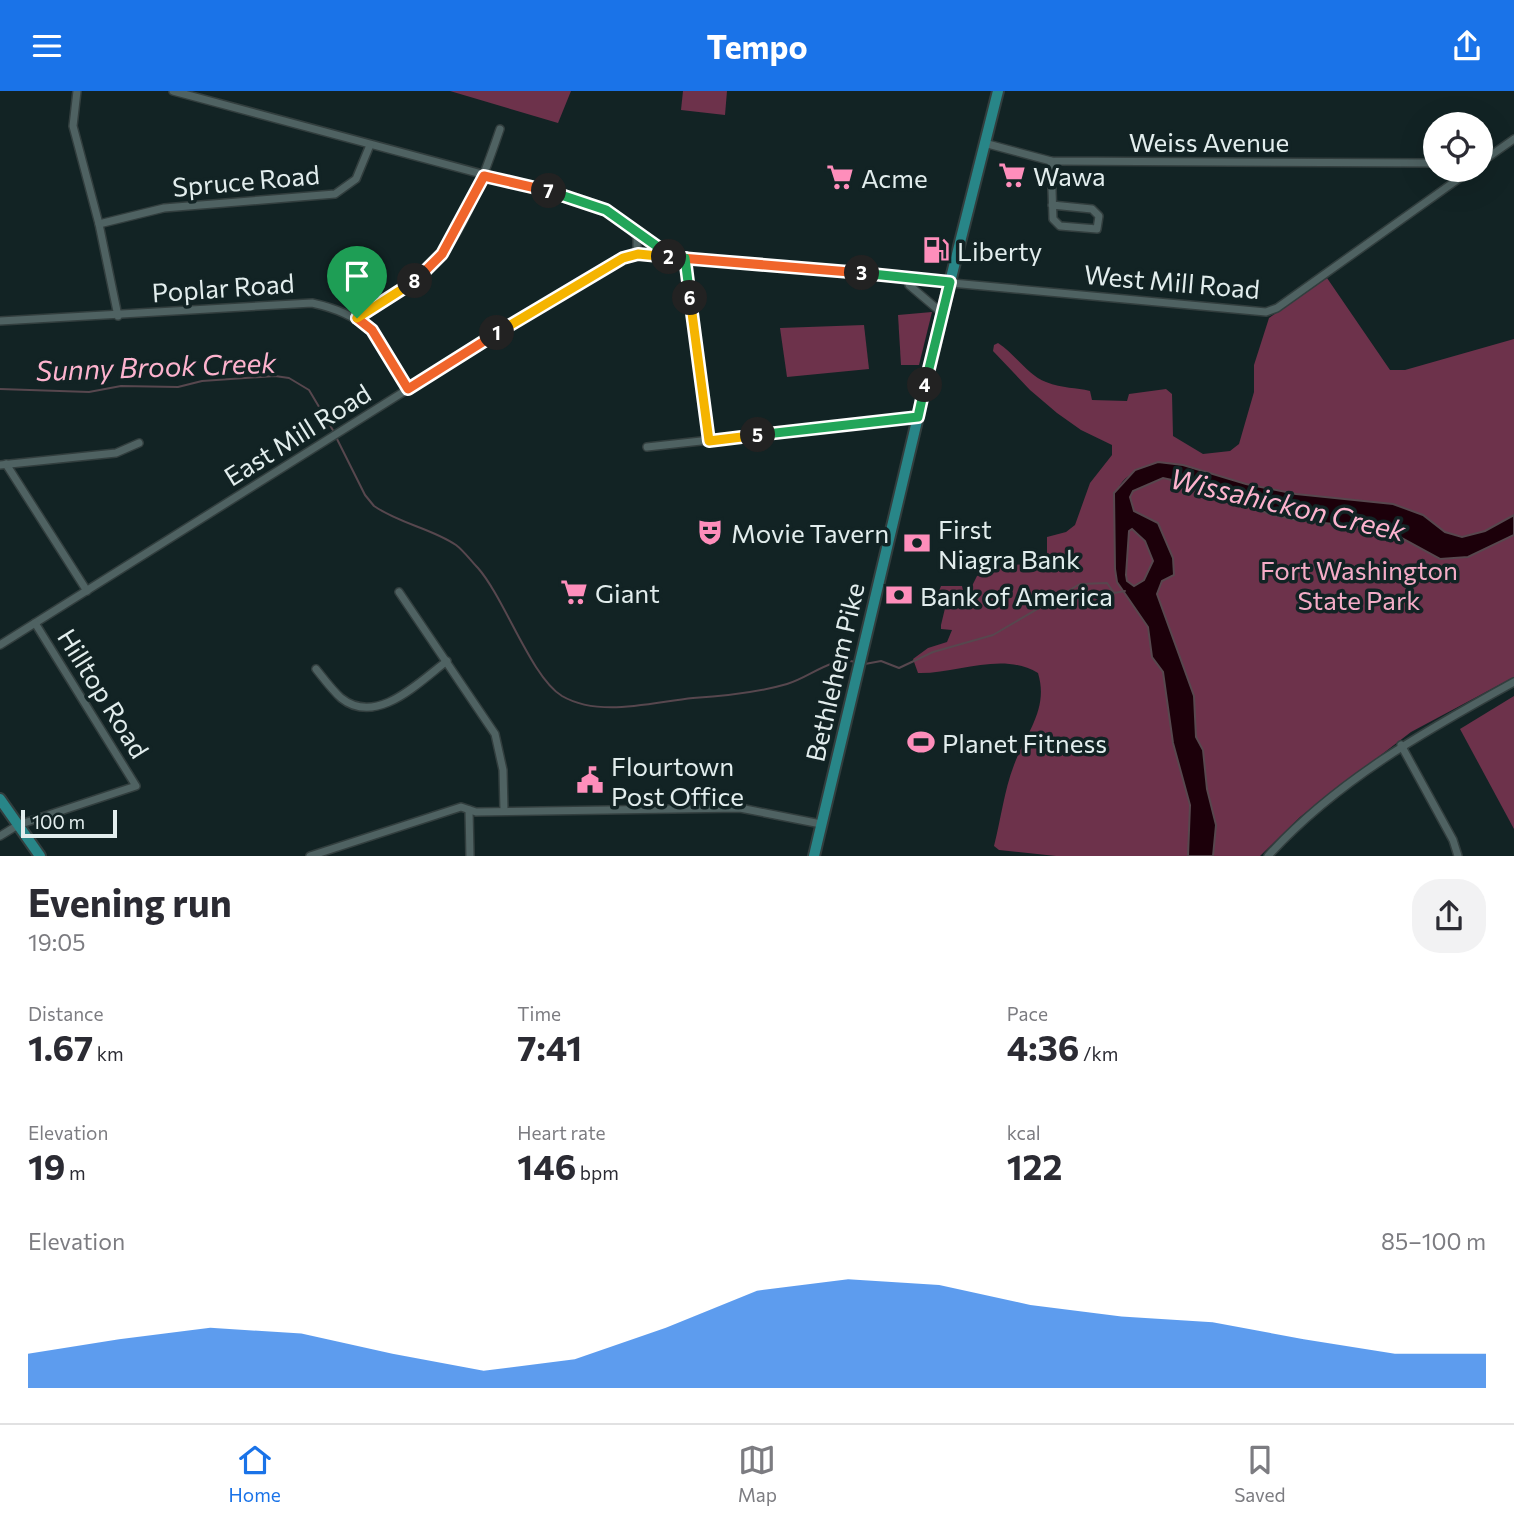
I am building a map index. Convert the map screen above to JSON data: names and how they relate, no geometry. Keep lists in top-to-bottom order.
{
  "streets": {
    "main road": ["Bethlehem Pike"],
    "street": [
      "Weiss Avenue",
      "Spruce Road",
      "West Mill Road",
      "Poplar Road",
      "East Mill Road",
      "Hilltop Road"
    ]
  },
  "crossings": [
    ["Weiss Avenue", "Bethlehem Pike"],
    ["West Mill Road", "East Mill Road"],
    ["West Mill Road", "Bethlehem Pike"],
    ["Poplar Road", "East Mill Road"],
    ["East Mill Road", "Hilltop Road"]
  ],
  "water": ["Sunny Brook Creek", "Wissahickon Creek"],
  "parks": ["Fort Washington State Park"],
  "places": {
    "supermarket": ["Wawa", "Acme", "Giant"],
    "fuel station": ["Liberty"],
    "theatre": ["Movie Tavern"],
    "bank": ["First Niagra Bank", "Bank of America"],
    "sports": ["Planet Fitness"],
    "public building": ["Flourtown Post Office"]
  },
  "scale_bar": "100 m",
  "page": {
    "header": "Tempo",
    "pins": [
      "7",
      "2",
      "3",
      "8",
      "6",
      "1",
      "4",
      "5"
    ],
    "scale": "100 m",
    "heading": ["Evening run", "19:05"],
    "stats": [
      ["Distance", "1.67 km"],
      ["Time", "7:41"],
      ["Pace", "4:36 /km"],
      ["Elevation", "19 m"],
      ["Heart rate", "146 bpm"],
      ["kcal", "122"]
    ],
    "chart": ["Elevation", "85–100 m"],
    "tabs": ["Home", "Map", "Saved"]
  }
}
